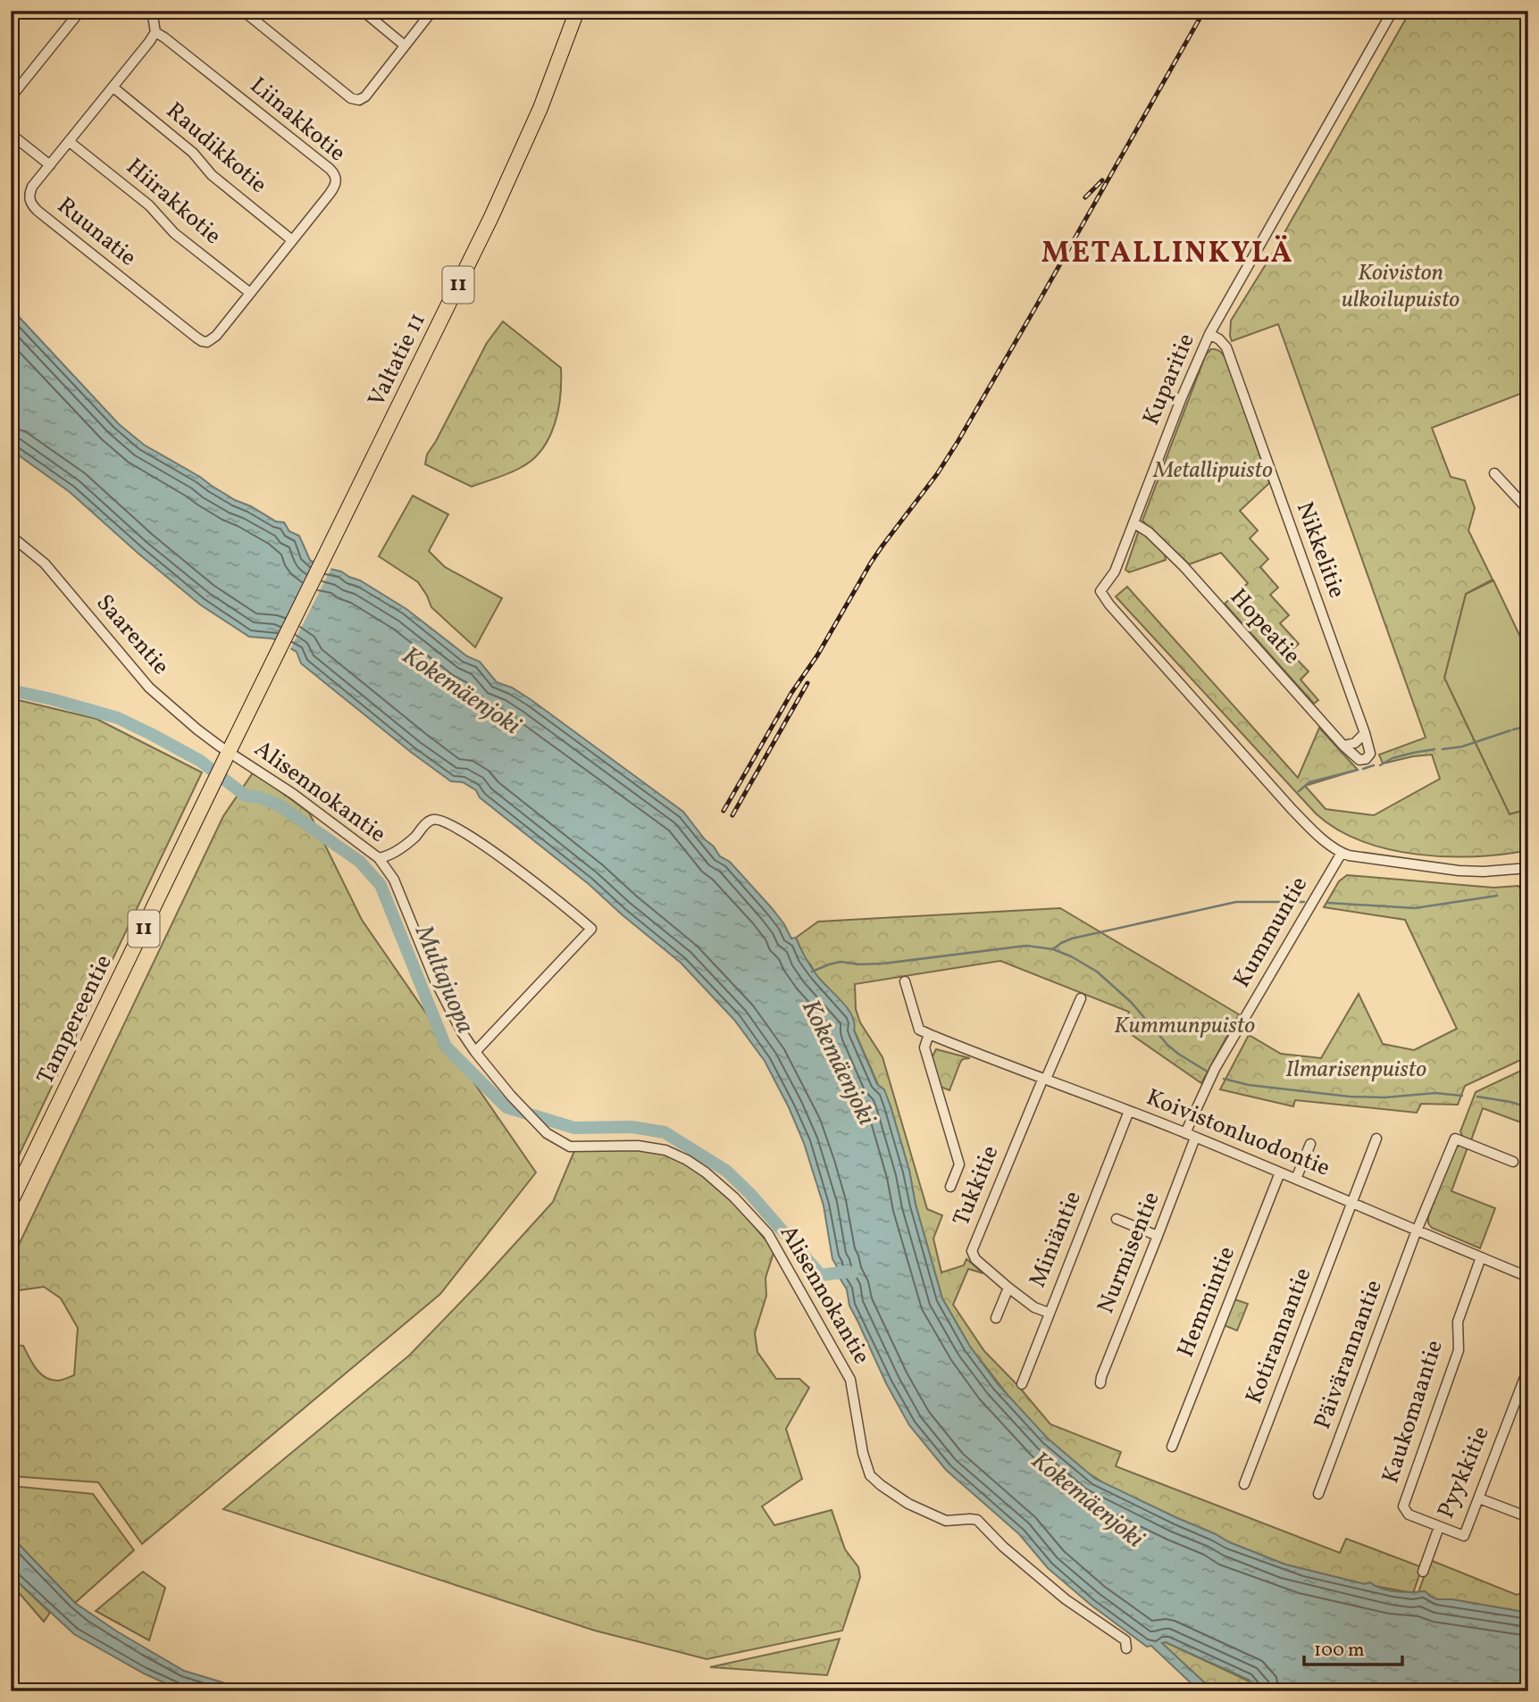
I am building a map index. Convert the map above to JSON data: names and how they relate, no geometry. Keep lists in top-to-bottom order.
{
  "streets": {
    "highway": ["11", "Valtatie 11", "Tampereentie"],
    "street": [
      "Liinakkotie",
      "Raudikkotie",
      "Hiirakkotie",
      "Ruunatie",
      "Kuparitie",
      "Nikkelitie",
      "Hopeatie",
      "Saarentie",
      "Alisennokantie",
      "Kummuntie",
      "Koivistonluodontie",
      "Tukkitie",
      "Miniäntie",
      "Nurmisentie",
      "Hemmintie",
      "Kotirannantie",
      "Päivärannantie",
      "Kaukomaantie",
      "Pyykkitie"
    ]
  },
  "crossings": [
    ["Liinakkotie", "Raudikkotie"],
    ["Liinakkotie", "Hiirakkotie"],
    ["Liinakkotie", "Ruunatie"],
    ["Raudikkotie", "Ruunatie"],
    ["Hiirakkotie", "Ruunatie"],
    ["Valtatie 11", "Tampereentie"],
    ["Kuparitie", "Nikkelitie"],
    ["Kuparitie", "Hopeatie"],
    ["Kuparitie", "Kummuntie"],
    ["Nikkelitie", "Hopeatie"],
    ["Saarentie", "Alisennokantie"],
    ["Saarentie", "Tampereentie"],
    ["Alisennokantie", "Tampereentie"],
    ["Kummuntie", "Koivistonluodontie"],
    ["Kummuntie", "Nurmisentie"],
    ["Koivistonluodontie", "Tukkitie"],
    ["Koivistonluodontie", "Miniäntie"],
    ["Koivistonluodontie", "Nurmisentie"],
    ["Koivistonluodontie", "Hemmintie"],
    ["Koivistonluodontie", "Kotirannantie"],
    ["Koivistonluodontie", "Päivärannantie"],
    ["Koivistonluodontie", "Kaukomaantie"],
    ["Tukkitie", "Miniäntie"],
    ["Kaukomaantie", "Pyykkitie"]
  ],
  "districts": ["METALLINKYLÄ"],
  "water": ["Kokemäenjoki", "Multajuopa"],
  "parks": [
    "Koiviston ulkoilupuisto",
    "Metallipuisto",
    "Kummunpuisto",
    "Ilmarisenpuisto"
  ],
  "scale_bar": "100 m"
}
